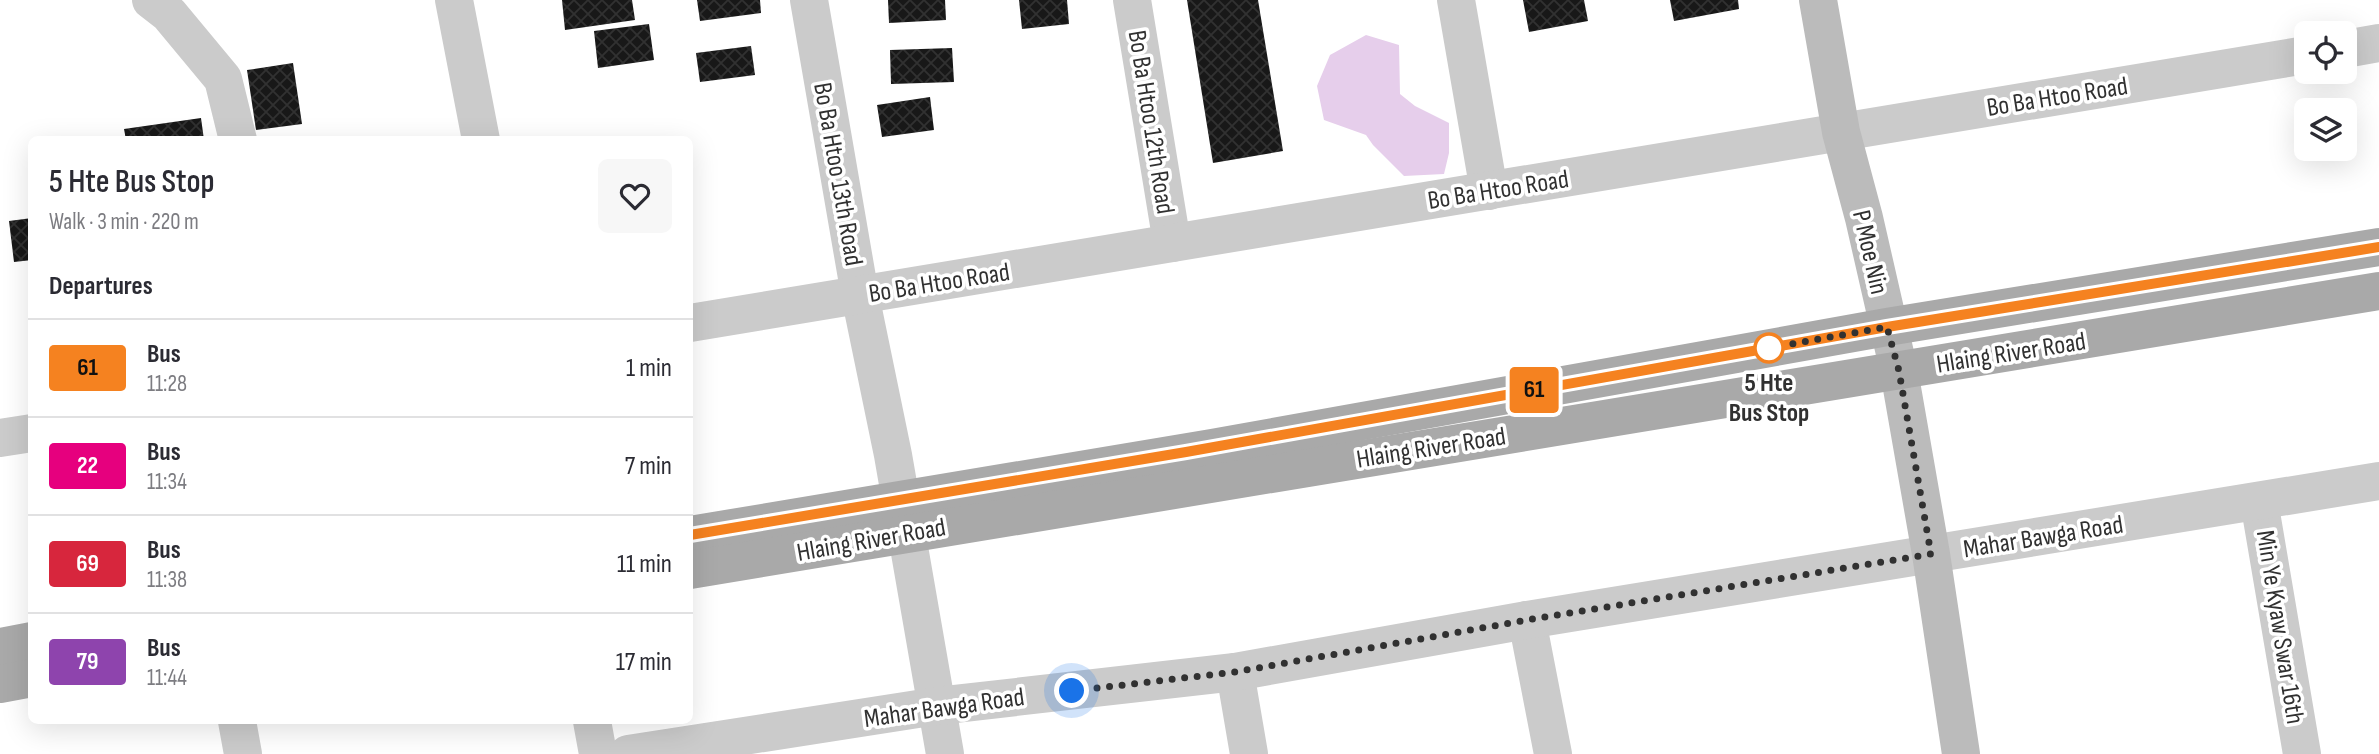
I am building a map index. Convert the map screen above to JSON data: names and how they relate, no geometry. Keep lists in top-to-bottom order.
{
  "streets": {
    "main road": ["Hlaing River Road"],
    "street": [
      "Bo Ba Htoo Road",
      "Bo Ba Htoo 12th Road",
      "Bo Ba Htoo 13th Road",
      "P Moe Nin",
      "Mahar Bawga Road",
      "Min Ye Kyaw Swar 16th"
    ]
  },
  "crossings": [
    ["Bo Ba Htoo Road", "Bo Ba Htoo 12th Road"],
    ["Bo Ba Htoo Road", "Bo Ba Htoo 13th Road"],
    ["Bo Ba Htoo Road", "P Moe Nin"],
    ["Bo Ba Htoo 13th Road", "Hlaing River Road"],
    ["Bo Ba Htoo 13th Road", "Mahar Bawga Road"],
    ["P Moe Nin", "Hlaing River Road"],
    ["P Moe Nin", "Mahar Bawga Road"],
    ["Mahar Bawga Road", "Min Ye Kyaw Swar 16th"]
  ],
  "places": ["5 Hte Bus Stop"],
  "lines": ["bus line 61"],
  "page": {
    "on_map": "61",
    "heading": [
      ["5 Hte Bus Stop", "Walk · 3 min · 220 m"],
      "Departures"
    ],
    "list": [
      {
        "mark": "61",
        "name": "Bus",
        "note": "11:28",
        "value": "1 min"
      },
      {
        "mark": "22",
        "name": "Bus",
        "note": "11:34",
        "value": "7 min"
      },
      {
        "mark": "69",
        "name": "Bus",
        "note": "11:38",
        "value": "11 min"
      },
      {
        "mark": "79",
        "name": "Bus",
        "note": "11:44",
        "value": "17 min"
      }
    ]
  }
}
